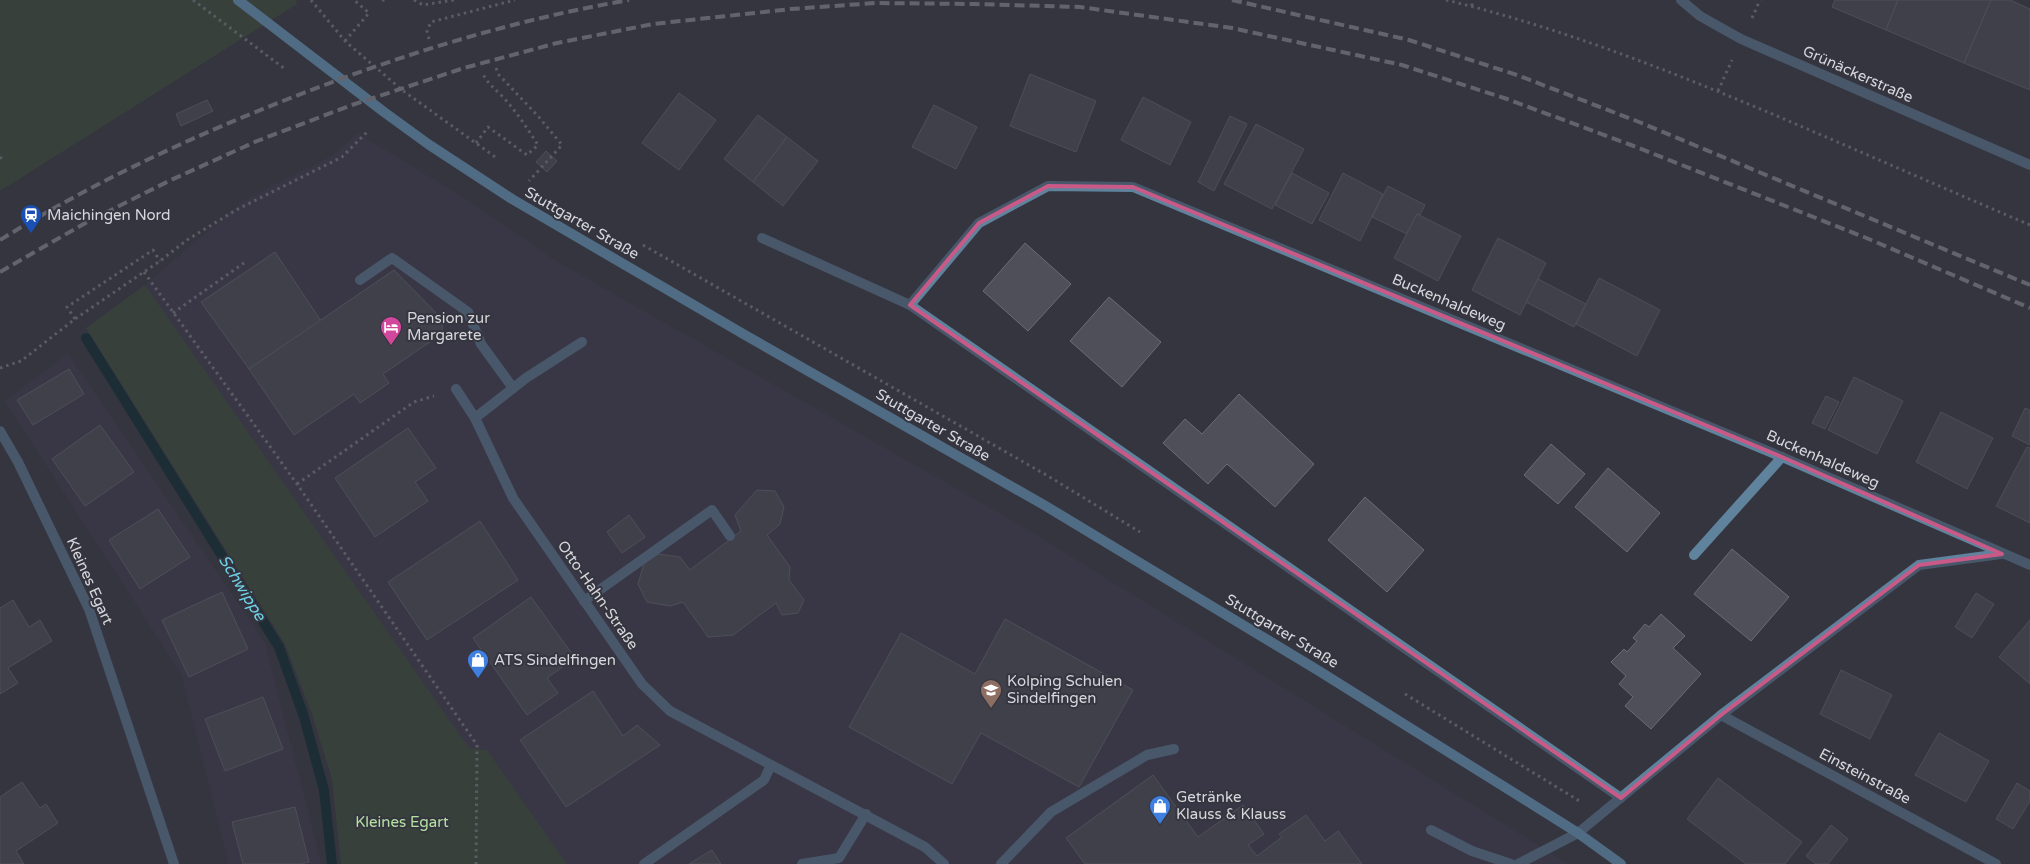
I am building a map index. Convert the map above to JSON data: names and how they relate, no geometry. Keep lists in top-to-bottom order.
{
  "streets": {
    "street": [
      "Grünäckerstraße",
      "Stuttgarter Straße",
      "Buckenhaldeweg",
      "Kleines Egart",
      "Otto-Hahn-Straße",
      "Einsteinstraße"
    ]
  },
  "crossings": [
    ["Stuttgarter Straße", "Buckenhaldeweg"],
    ["Buckenhaldeweg", "Einsteinstraße"]
  ],
  "water": ["Schwippe"],
  "parks": ["Kleines Egart"],
  "places": {
    "station": ["Maichingen Nord"],
    "hotel": ["Pension zur Margarete"],
    "shop": ["ATS Sindelfingen", "Getränke Klauss & Klauss"],
    "school or university": ["Kolping Schulen Sindelfingen"]
  }
}
